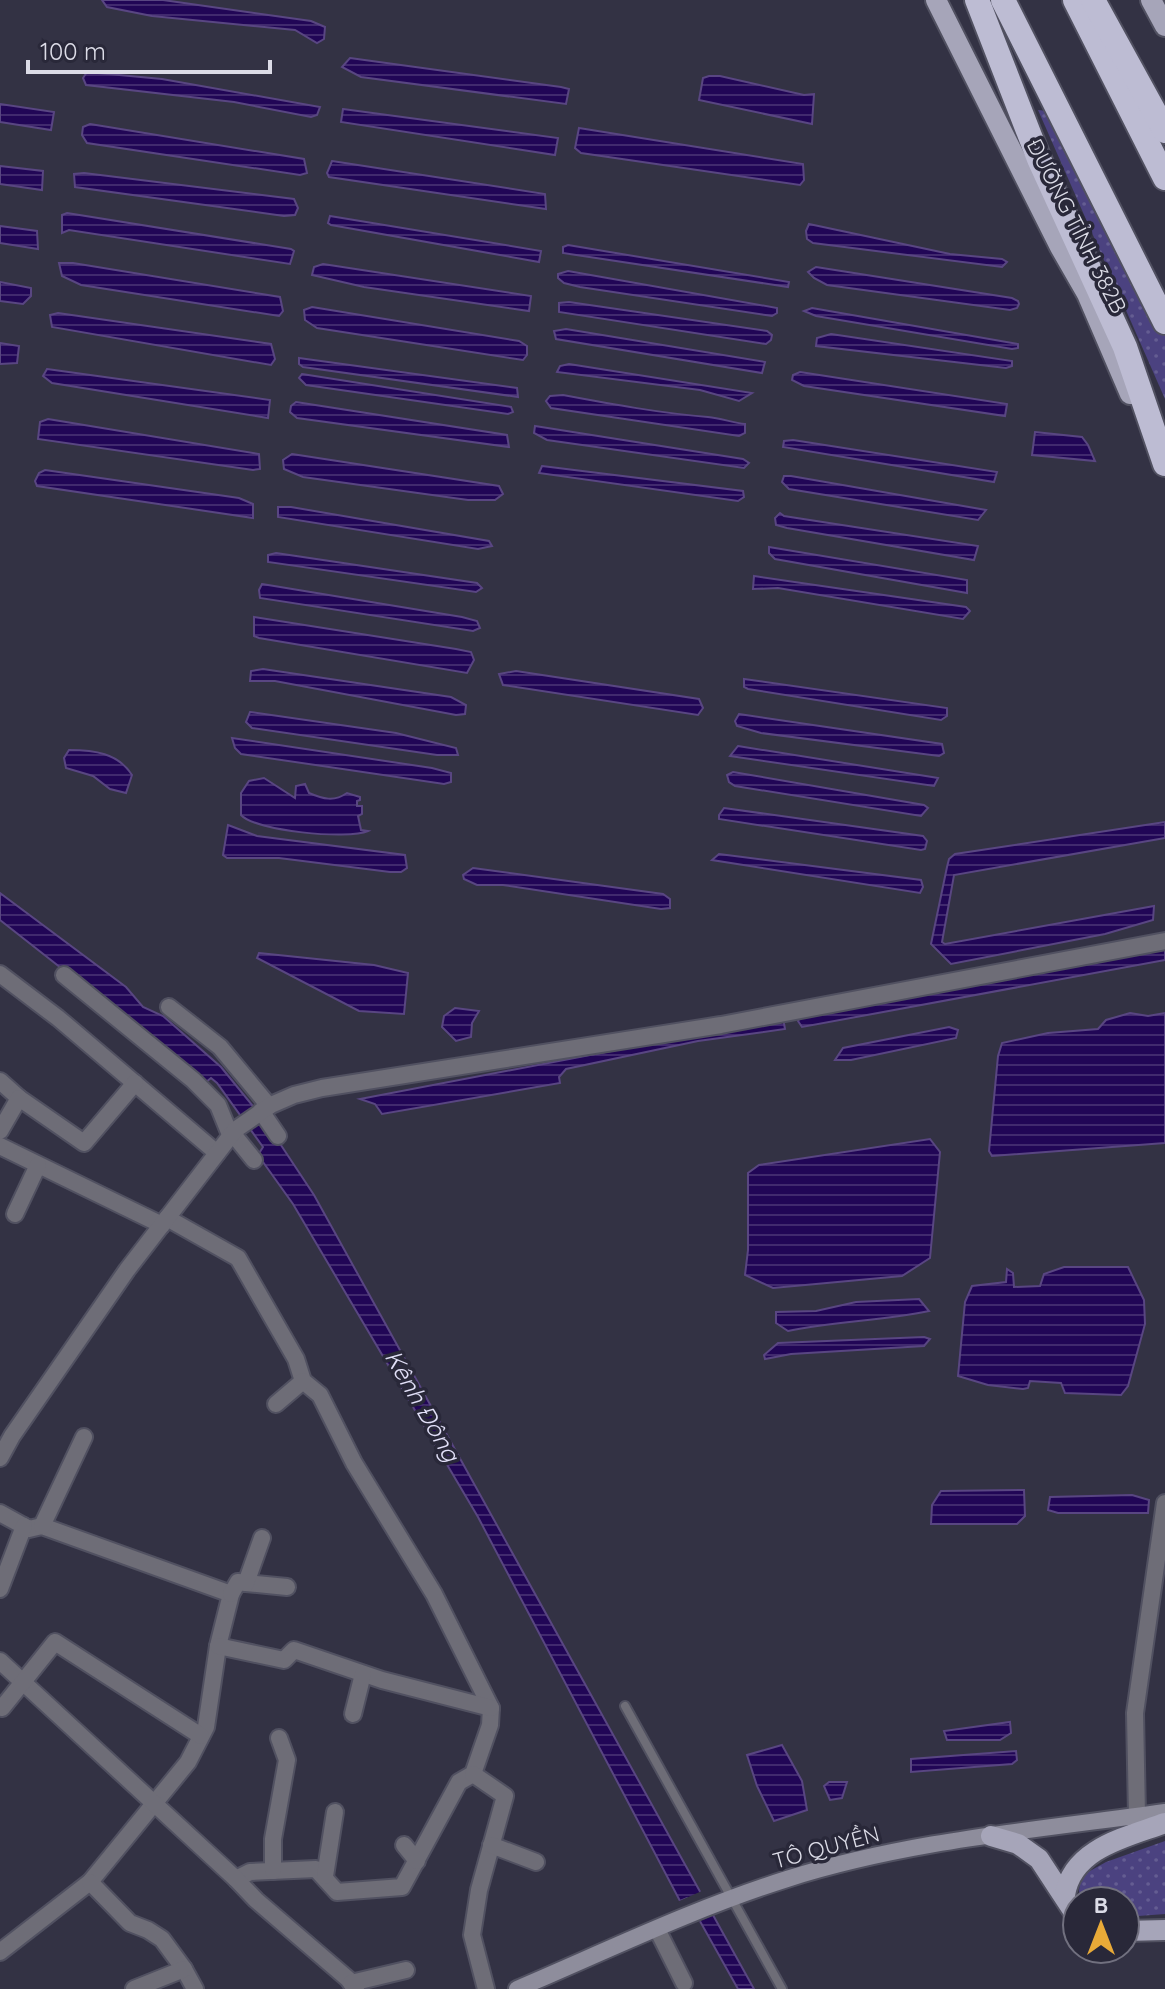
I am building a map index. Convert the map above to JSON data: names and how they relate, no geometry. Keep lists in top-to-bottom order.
{
  "streets": {
    "main road": ["ĐƯỜNG TỈNH 382B", "TÔ QUYỀN"]
  },
  "water": ["Kênh Đông"],
  "scale_bar": "100 m",
  "north": "top"
}
